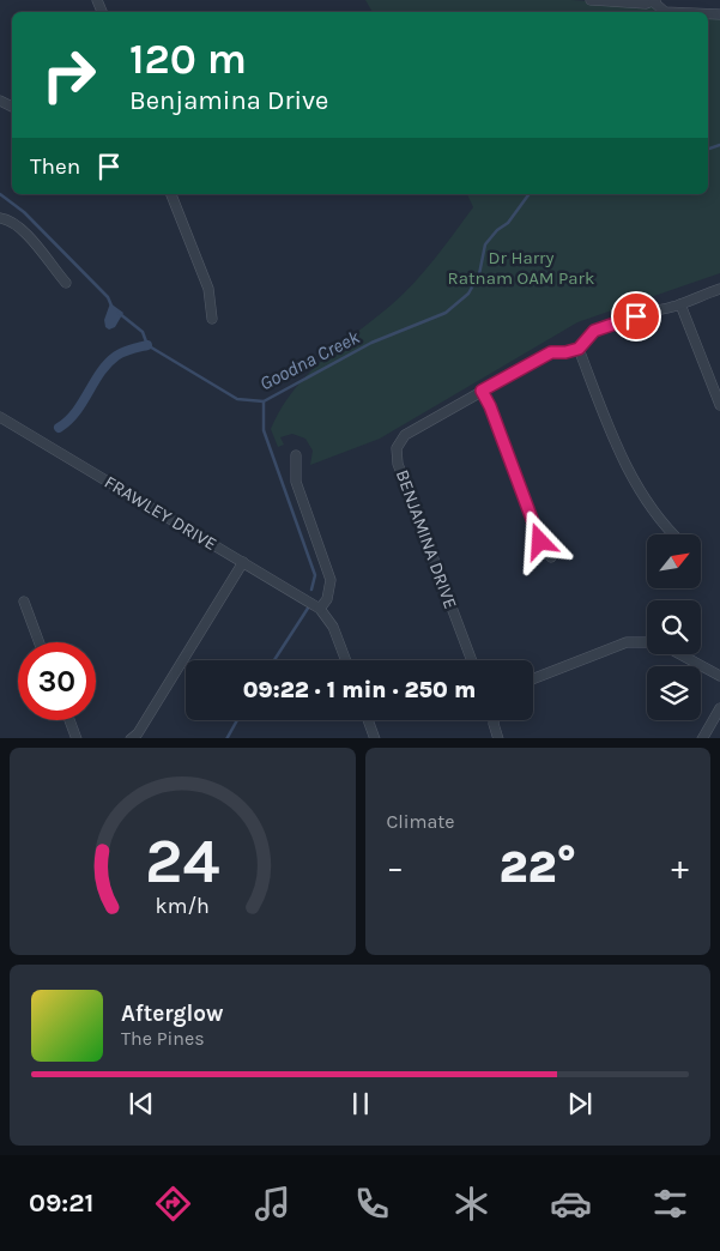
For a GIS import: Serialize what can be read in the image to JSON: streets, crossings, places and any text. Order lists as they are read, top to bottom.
{
  "streets": {
    "street": ["FRAWLEY DRIVE", "BENJAMINA DRIVE"]
  },
  "water": ["Goodna Creek"],
  "parks": ["Dr Harry Ratnam OAM Park"],
  "north": "top right",
  "page": {
    "turn": ["120 m", "Benjamina Drive"],
    "then": "Then",
    "limit": "30",
    "trip": "09:22 · 1 min · 250 m",
    "tile": "Climate",
    "heat": ["−", "22°", "+"],
    "song": ["Afterglow", "The Pines"],
    "tabs": "09:21",
    "gauge": ["24", "km/h"]
  }
}
